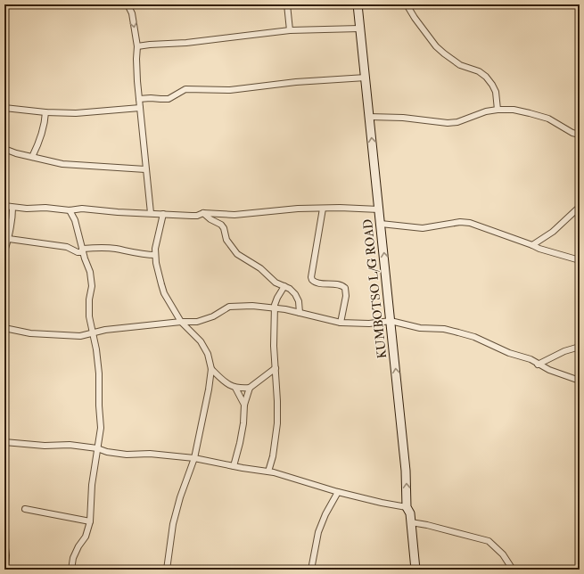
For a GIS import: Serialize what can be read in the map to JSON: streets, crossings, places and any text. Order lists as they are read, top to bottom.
{
  "streets": {
    "main road": ["KUMBOTSO L/G ROAD"]
  },
  "one_way": ["KUMBOTSO L/G ROAD"]
}
